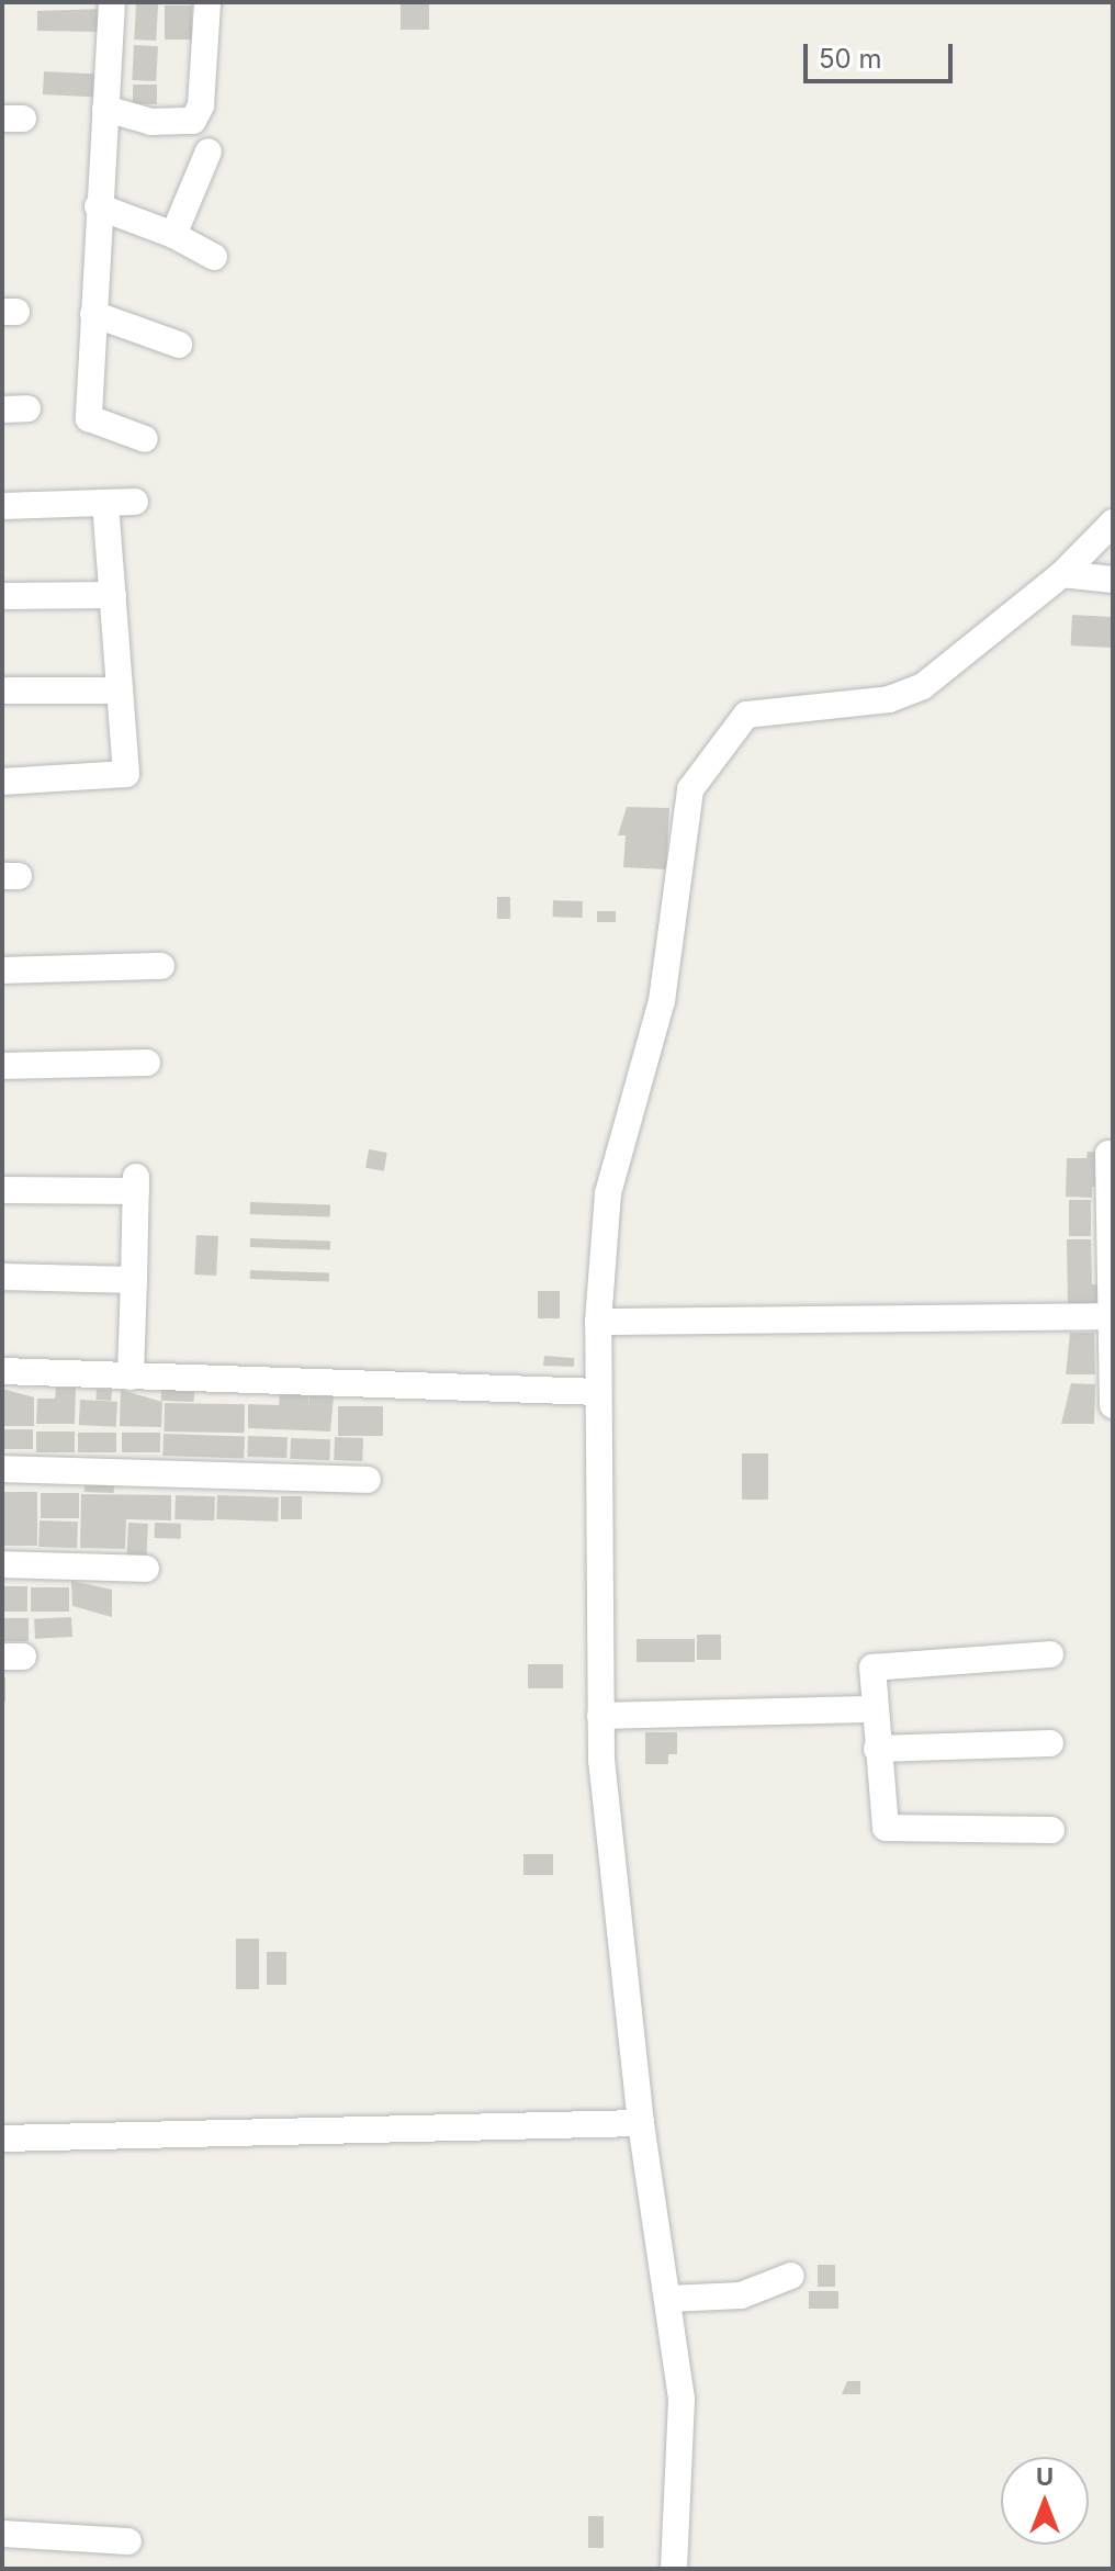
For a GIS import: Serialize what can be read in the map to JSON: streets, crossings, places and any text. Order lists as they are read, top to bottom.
{
  "scale_bar": "50 m",
  "north": "top"
}
